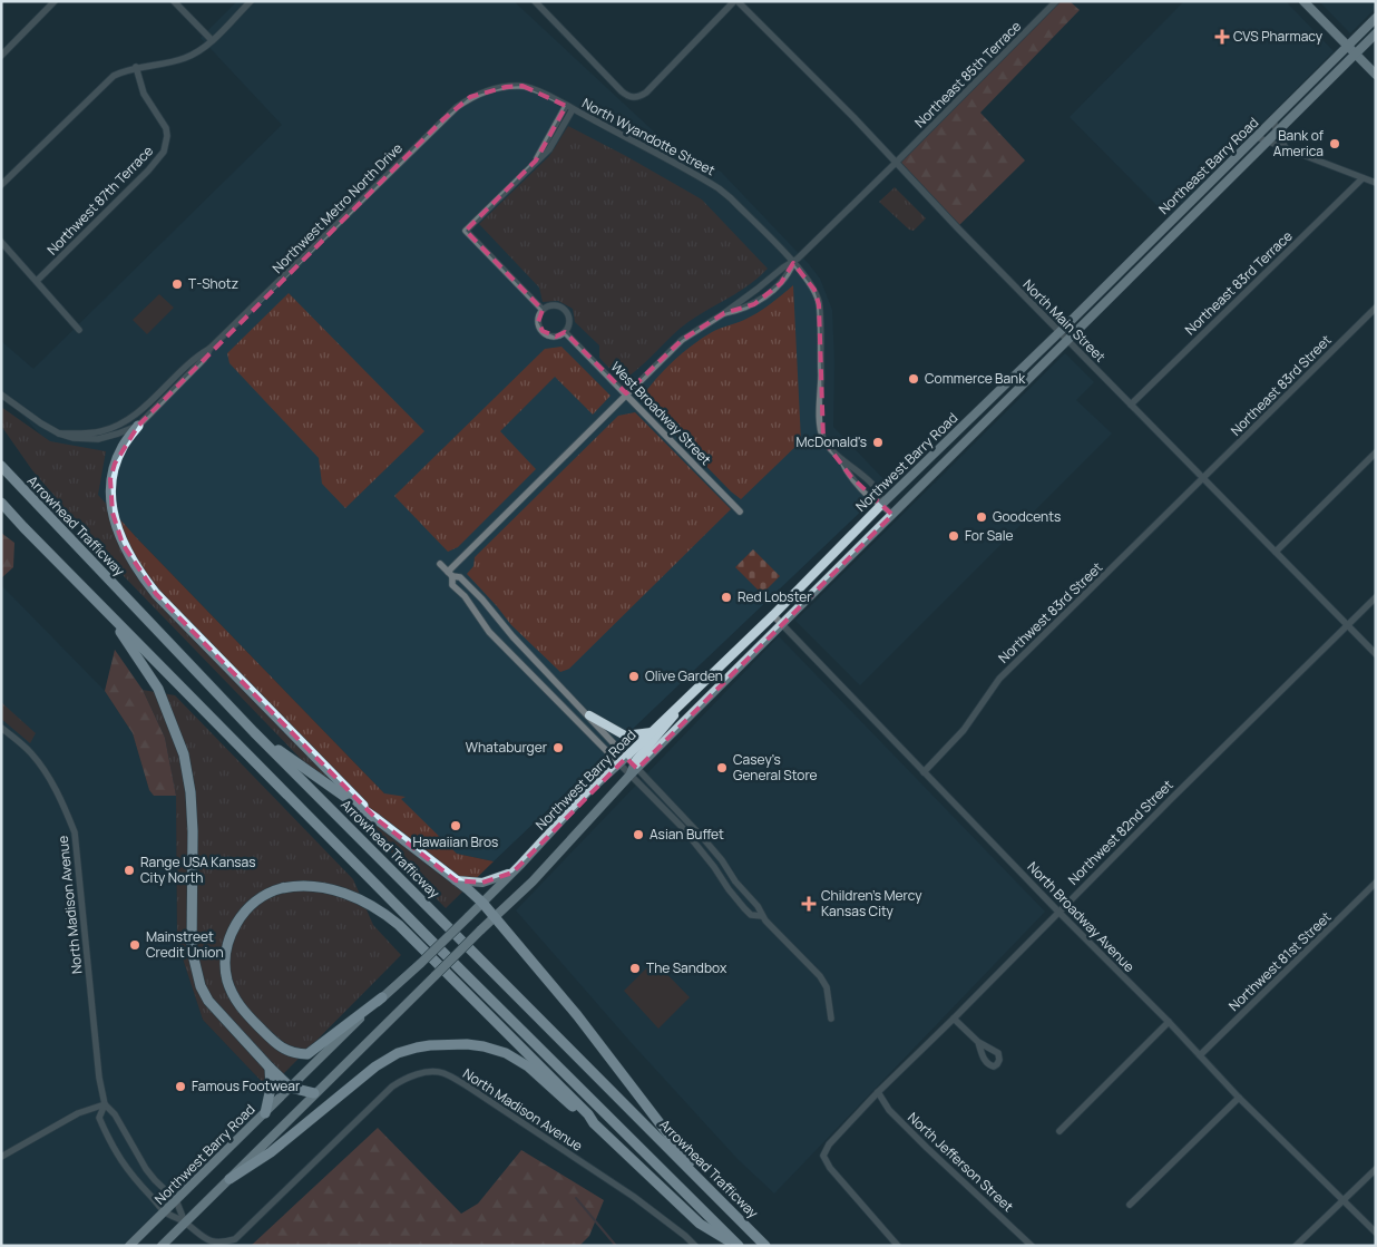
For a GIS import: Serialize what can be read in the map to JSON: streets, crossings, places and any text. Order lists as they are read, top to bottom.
{
  "streets": {
    "highway": ["Arrowhead Trafficway"],
    "main road": ["Northeast Barry Road", "Northwest Barry Road"],
    "street": [
      "Northeast 85th Terrace",
      "North Wyandotte Street",
      "Northwest 87th Terrace",
      "Northwest Metro North Drive",
      "Northeast 83rd Terrace",
      "North Main Street",
      "Northeast 83rd Street",
      "West Broadway Street",
      "Northwest 83rd Street",
      "Northwest 82nd Street",
      "North Madison Avenue",
      "North Broadway Avenue",
      "Northwest 81st Street",
      "North Jefferson Street"
    ]
  },
  "crossings": [
    ["Northeast 85th Terrace", "North Wyandotte Street"],
    ["Northeast 85th Terrace", "North Main Street"],
    ["Northeast 85th Terrace", "West Broadway Street"],
    ["North Wyandotte Street", "Northwest Metro North Drive"],
    ["North Wyandotte Street", "Northwest Barry Road"],
    ["Northeast Barry Road", "North Main Street"],
    ["Northeast Barry Road", "Northwest Barry Road"],
    ["Northeast 83rd Terrace", "North Main Street"],
    ["North Main Street", "Northeast 83rd Street"],
    ["North Main Street", "Northwest Barry Road"],
    ["North Main Street", "Northwest 83rd Street"],
    ["North Main Street", "Northwest 82nd Street"],
    ["Northeast 83rd Street", "Northwest 83rd Street"],
    ["Northwest Barry Road", "North Madison Avenue"],
    ["Northwest Barry Road", "North Broadway Avenue"],
    ["Northwest 83rd Street", "North Broadway Avenue"],
    ["Northwest 82nd Street", "North Broadway Avenue"],
    ["Northwest 82nd Street", "North Jefferson Street"],
    ["North Broadway Avenue", "Northwest 81st Street"]
  ],
  "places": {
    "health": ["CVS Pharmacy", "Children's Mercy Kansas City"],
    "other": [
      "Bank of America",
      "T-Shotz",
      "Commerce Bank",
      "McDonald's",
      "Goodcents",
      "For Sale",
      "Red Lobster",
      "Olive Garden",
      "Whataburger",
      "Casey's General Store",
      "Hawaiian Bros",
      "Asian Buffet",
      "Range USA Kansas City North",
      "Mainstreet Credit Union",
      "The Sandbox",
      "Famous Footwear"
    ]
  }
}
